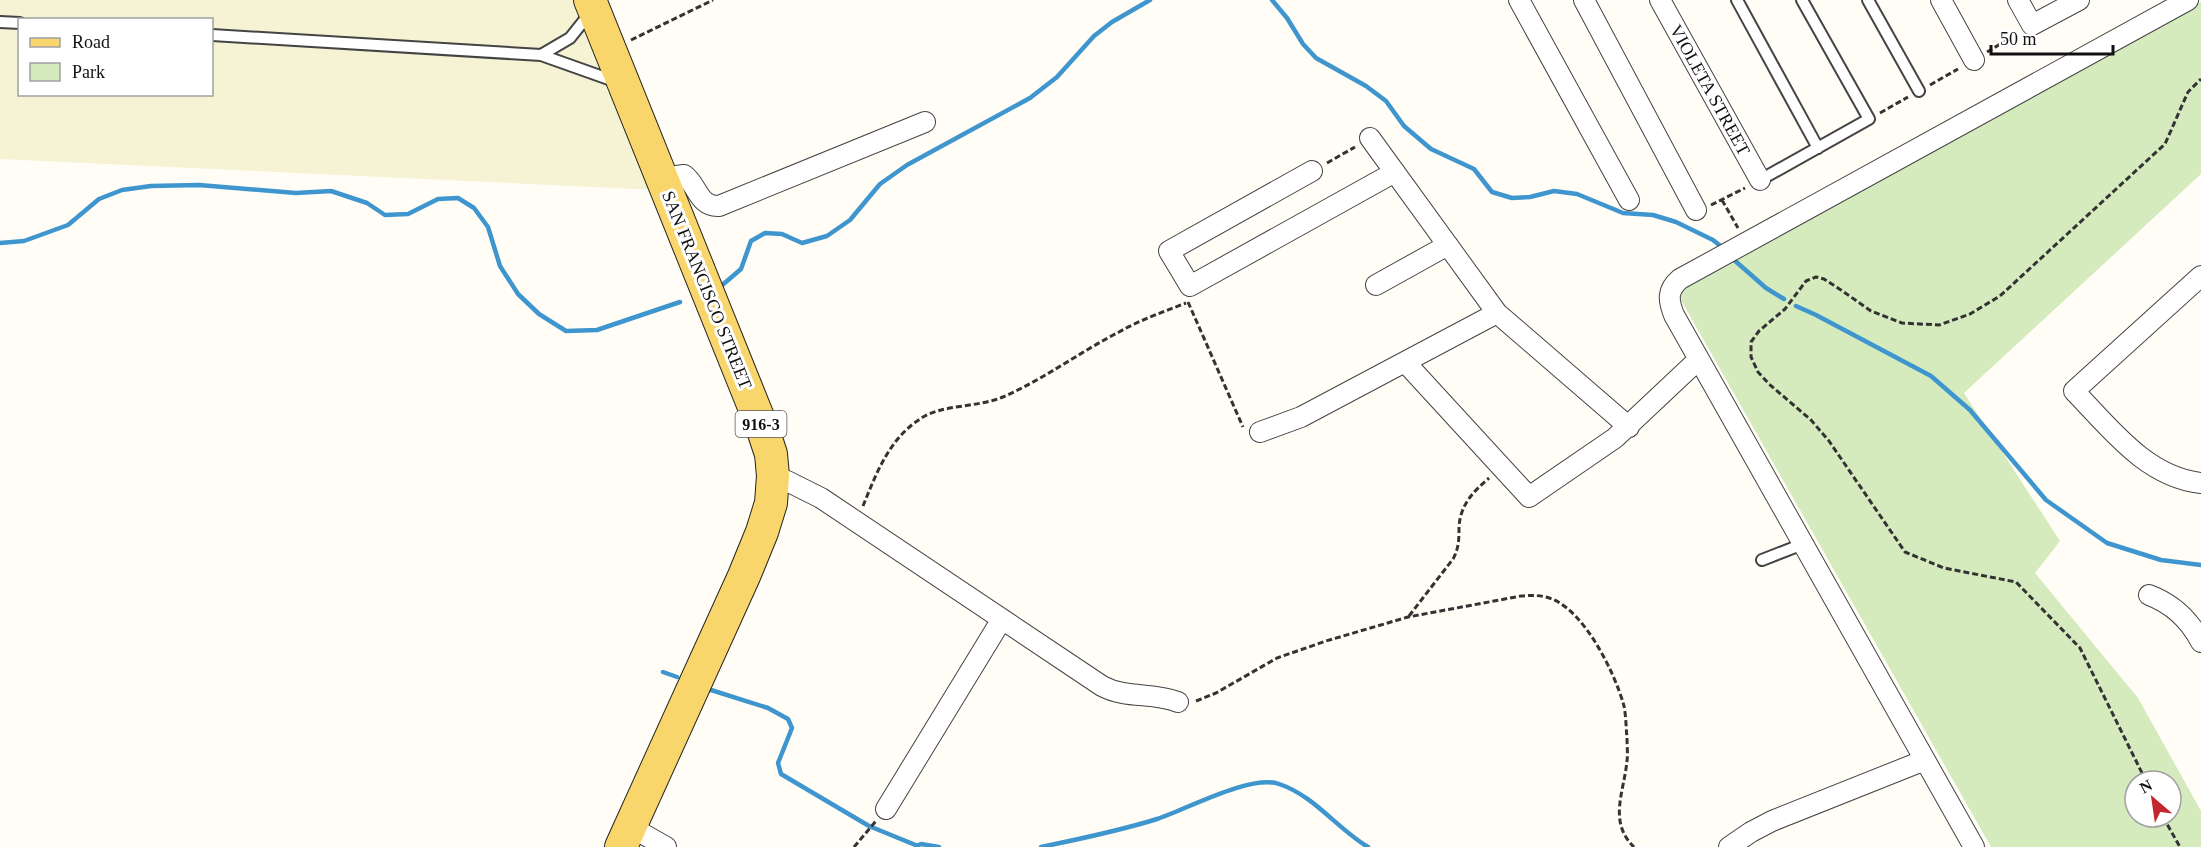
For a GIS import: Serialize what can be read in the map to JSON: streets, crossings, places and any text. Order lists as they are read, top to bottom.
{
  "streets": {
    "main road": ["SAN FRANCISCO STREET", "916-3"],
    "street": ["VIOLETA STREET"]
  },
  "legend": ["Road", "Park"],
  "scale_bar": "50 m",
  "north": "top left"
}
